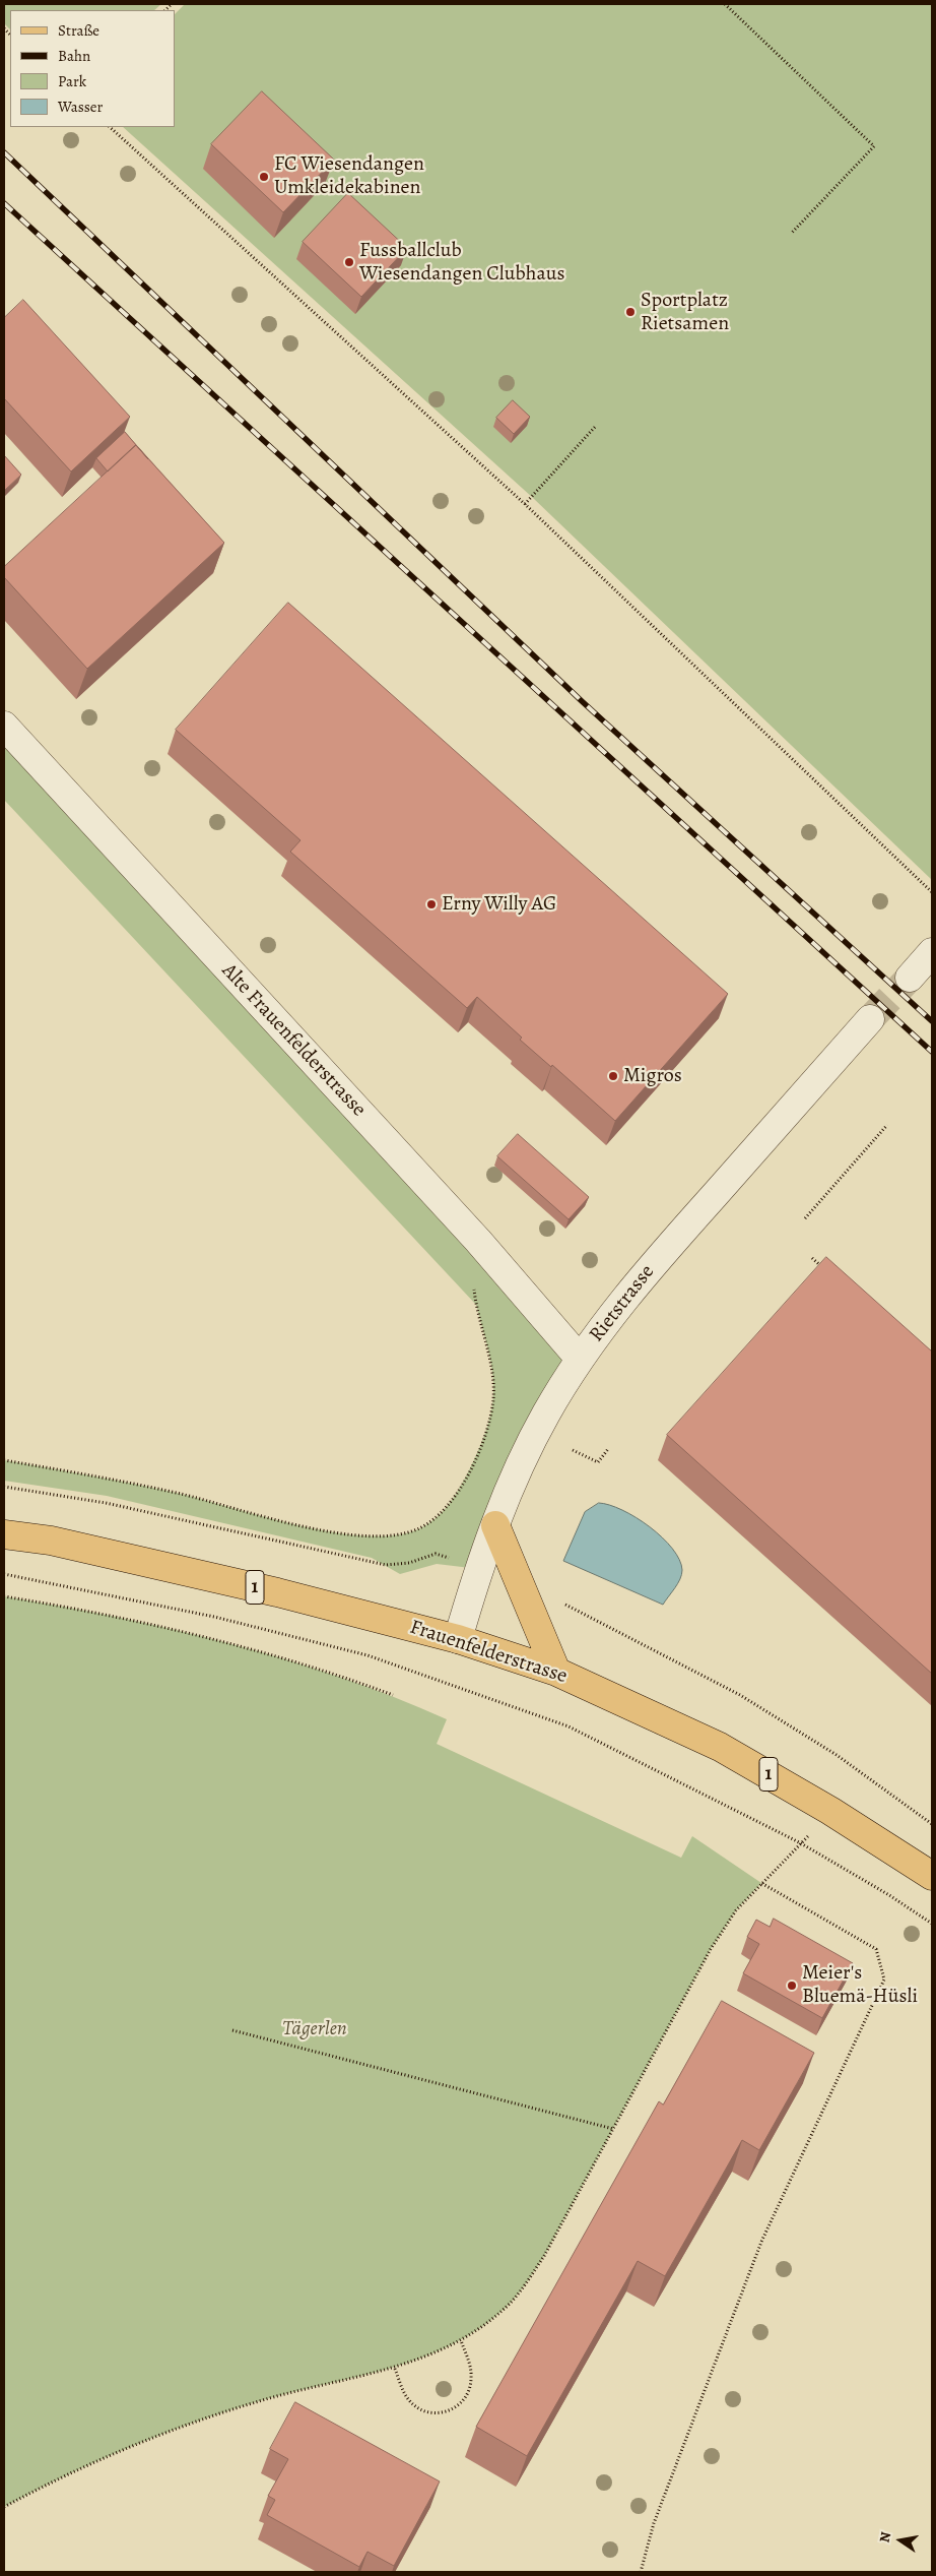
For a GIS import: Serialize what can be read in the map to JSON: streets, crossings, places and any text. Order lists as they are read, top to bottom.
{
  "streets": {
    "main road": ["1", "Frauenfelderstrasse"],
    "street": ["Alte Frauenfelderstrasse", "Rietstrasse"]
  },
  "crossings": [
    ["Alte Frauenfelderstrasse", "Rietstrasse"],
    ["Rietstrasse", "Frauenfelderstrasse"]
  ],
  "parks": ["Tägerlen"],
  "places": [
    "FC Wiesendangen Umkleidekabinen",
    "Fussballclub Wiesendangen Clubhaus",
    "Sportplatz Rietsamen",
    "Erny Willy AG",
    "Migros",
    "Meier's Bluemä-Hüsli"
  ],
  "legend": [
    "Straße",
    "Bahn",
    "Park",
    "Wasser"
  ],
  "north": "left"
}
